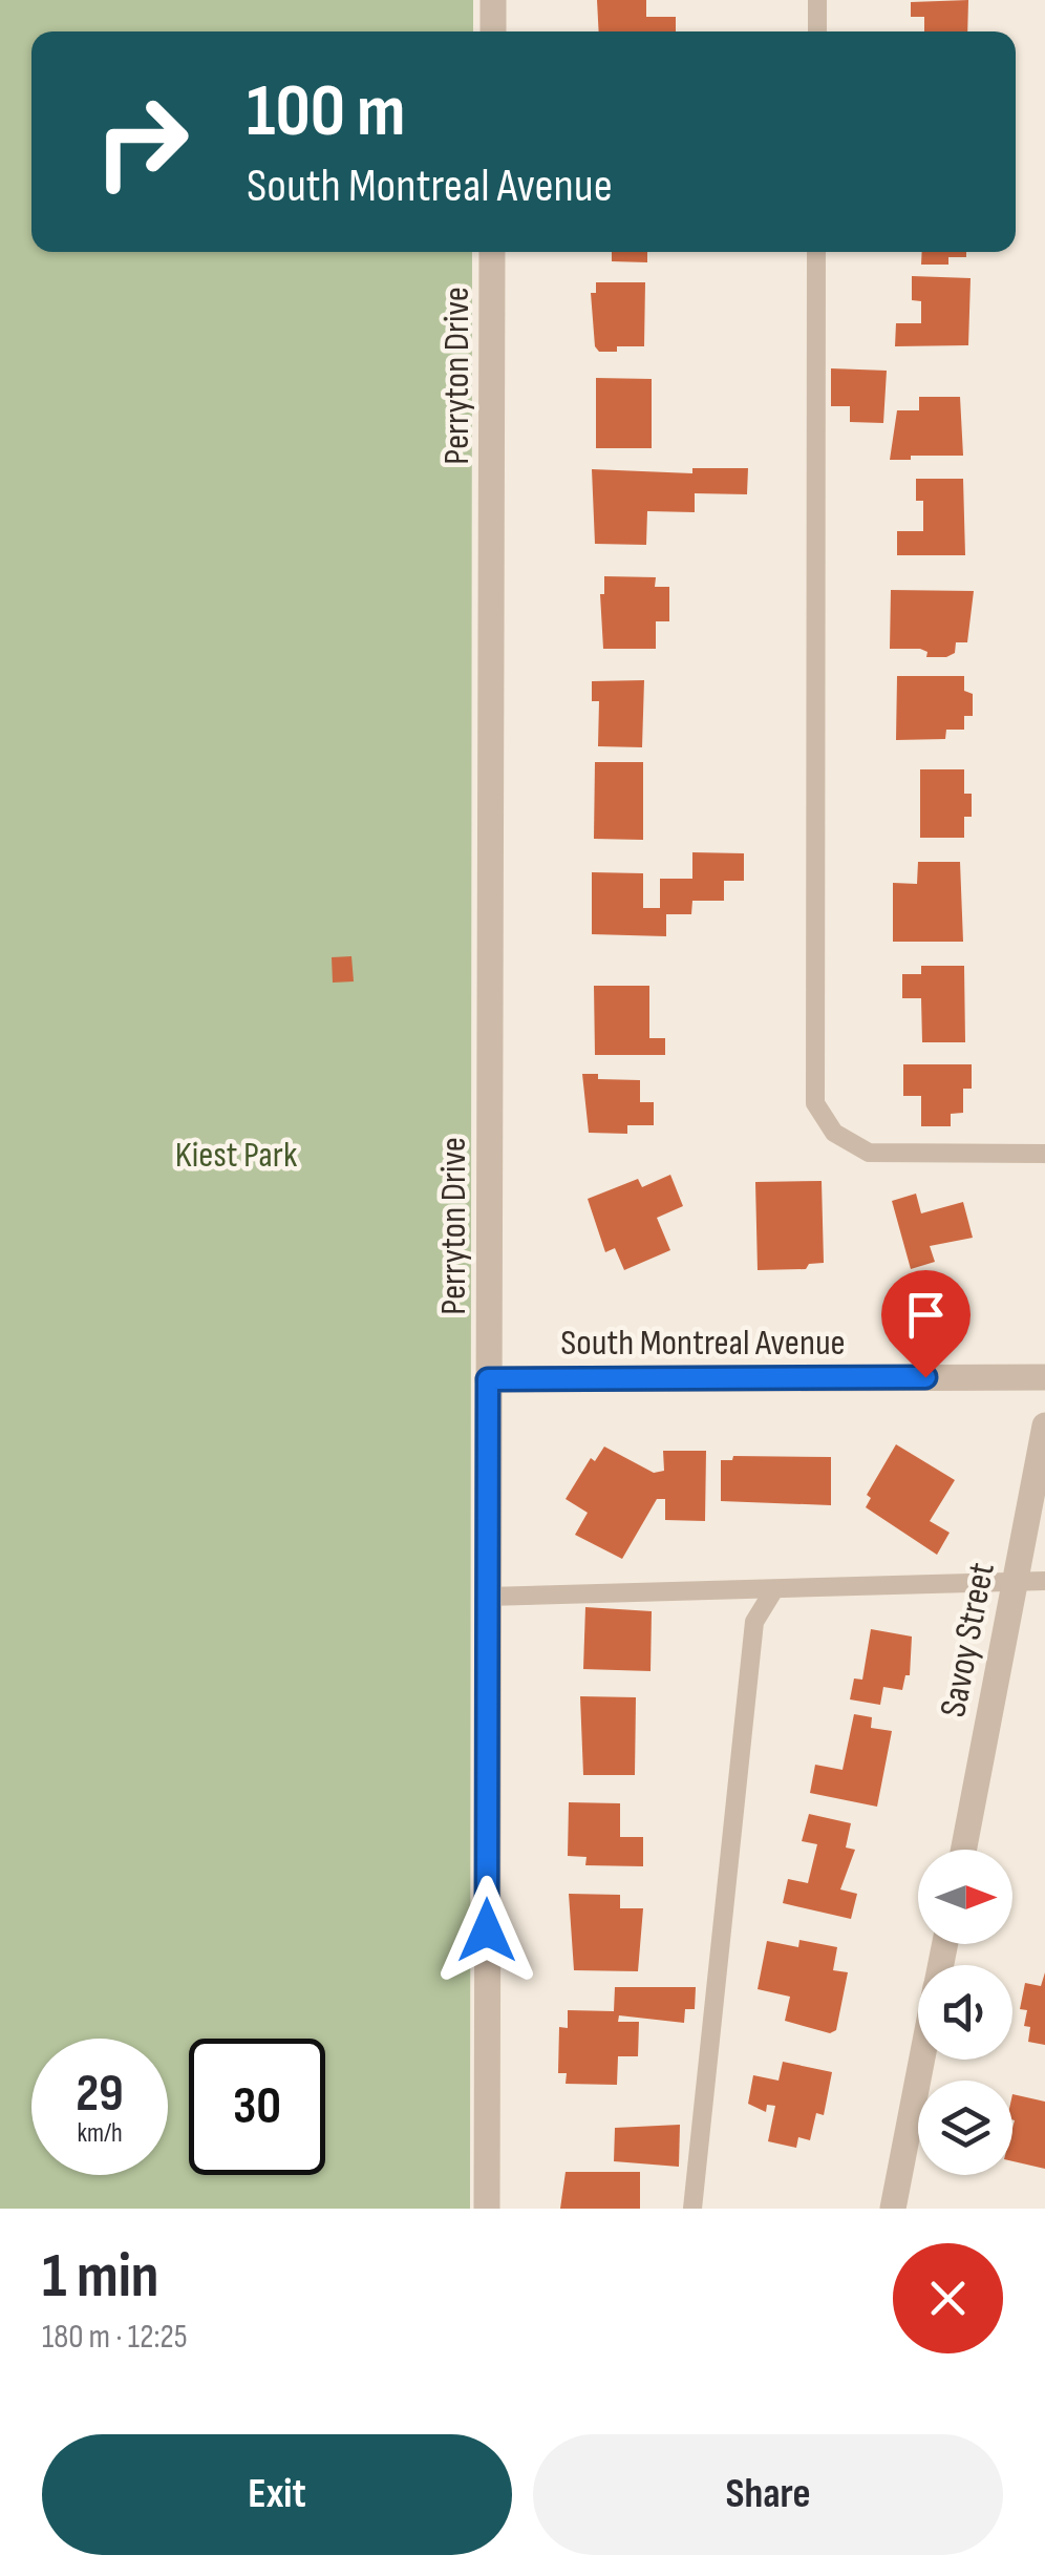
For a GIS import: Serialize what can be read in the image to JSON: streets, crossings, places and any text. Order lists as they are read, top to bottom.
{
  "streets": {
    "street": ["Perryton Drive", "South Montreal Avenue", "Savoy Street"]
  },
  "crossings": [
    ["Perryton Drive", "South Montreal Avenue"]
  ],
  "parks": ["Kiest Park"],
  "north": "right",
  "page": {
    "turn": ["100 m", "South Montreal Avenue"],
    "speed": "29 km/h",
    "limit": "30",
    "heading": ["1 min", "180 m · 12:25"],
    "buttons": ["Exit", "Share"]
  }
}
